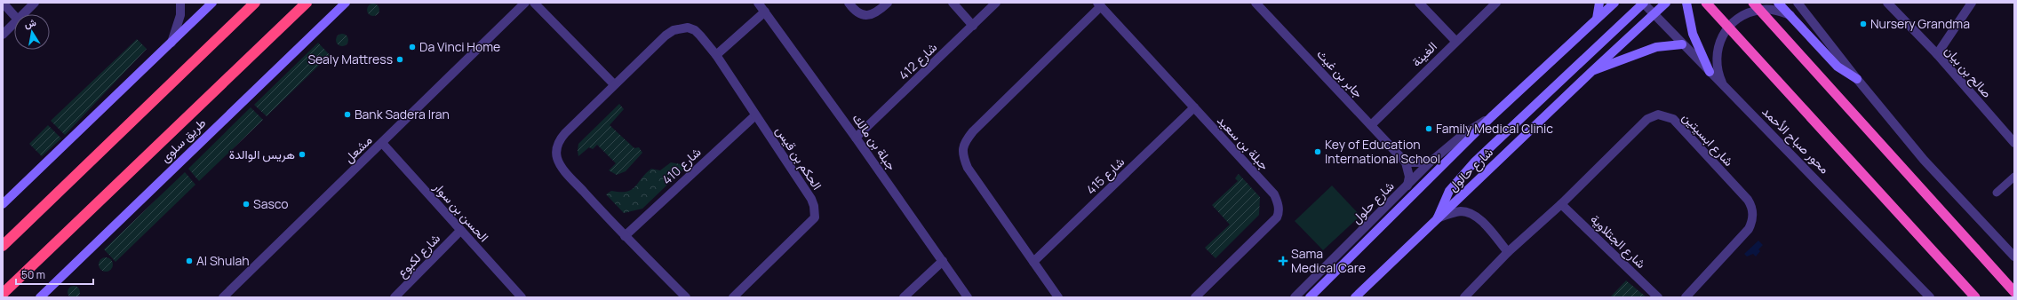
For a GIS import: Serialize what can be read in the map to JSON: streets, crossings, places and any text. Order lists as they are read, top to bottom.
{
  "streets": {
    "highway": ["طريق سلوى", "محور صباح الأحمد"],
    "main road": ["شارع حالول"],
    "street": [
      "الغينة",
      "شارع 412",
      "صالح بن بيان",
      "جابر بن غيث",
      "شارع ابسيتين",
      "جبلة بن مالك",
      "جبلة بن سعيد",
      "مشعل",
      "الحكم بن قيس",
      "شارع 410",
      "شارع 415",
      "شارع حلول",
      "الحسن بن سوار",
      "شارع الجتلاوية",
      "شارع لكبوع"
    ]
  },
  "crossings": [
    ["الغينة", "جابر بن غيث"],
    ["شارع 412", "جبلة بن مالك"],
    ["شارع ابسيتين", "شارع الجتلاوية"],
    ["محور صباح الأحمد", "شارع حالول"],
    ["جبلة بن سعيد", "شارع 415"],
    ["مشعل", "الحسن بن سوار"],
    ["الحكم بن قيس", "شارع 410"],
    ["شارع حالول", "شارع حلول"],
    ["الحسن بن سوار", "شارع لكبوع"]
  ],
  "places": {
    "other": [
      "Nursery Grandma",
      "Da Vinci Home",
      "Sealy Mattress",
      "Bank Sadera Iran",
      "Family Medical Clinic",
      "Key of Education International School",
      "هريس الوالدة",
      "Sasco",
      "Al Shulah"
    ],
    "health": ["Sama Medical Care"]
  },
  "scale_bar": "50 m",
  "north": "top"
}
